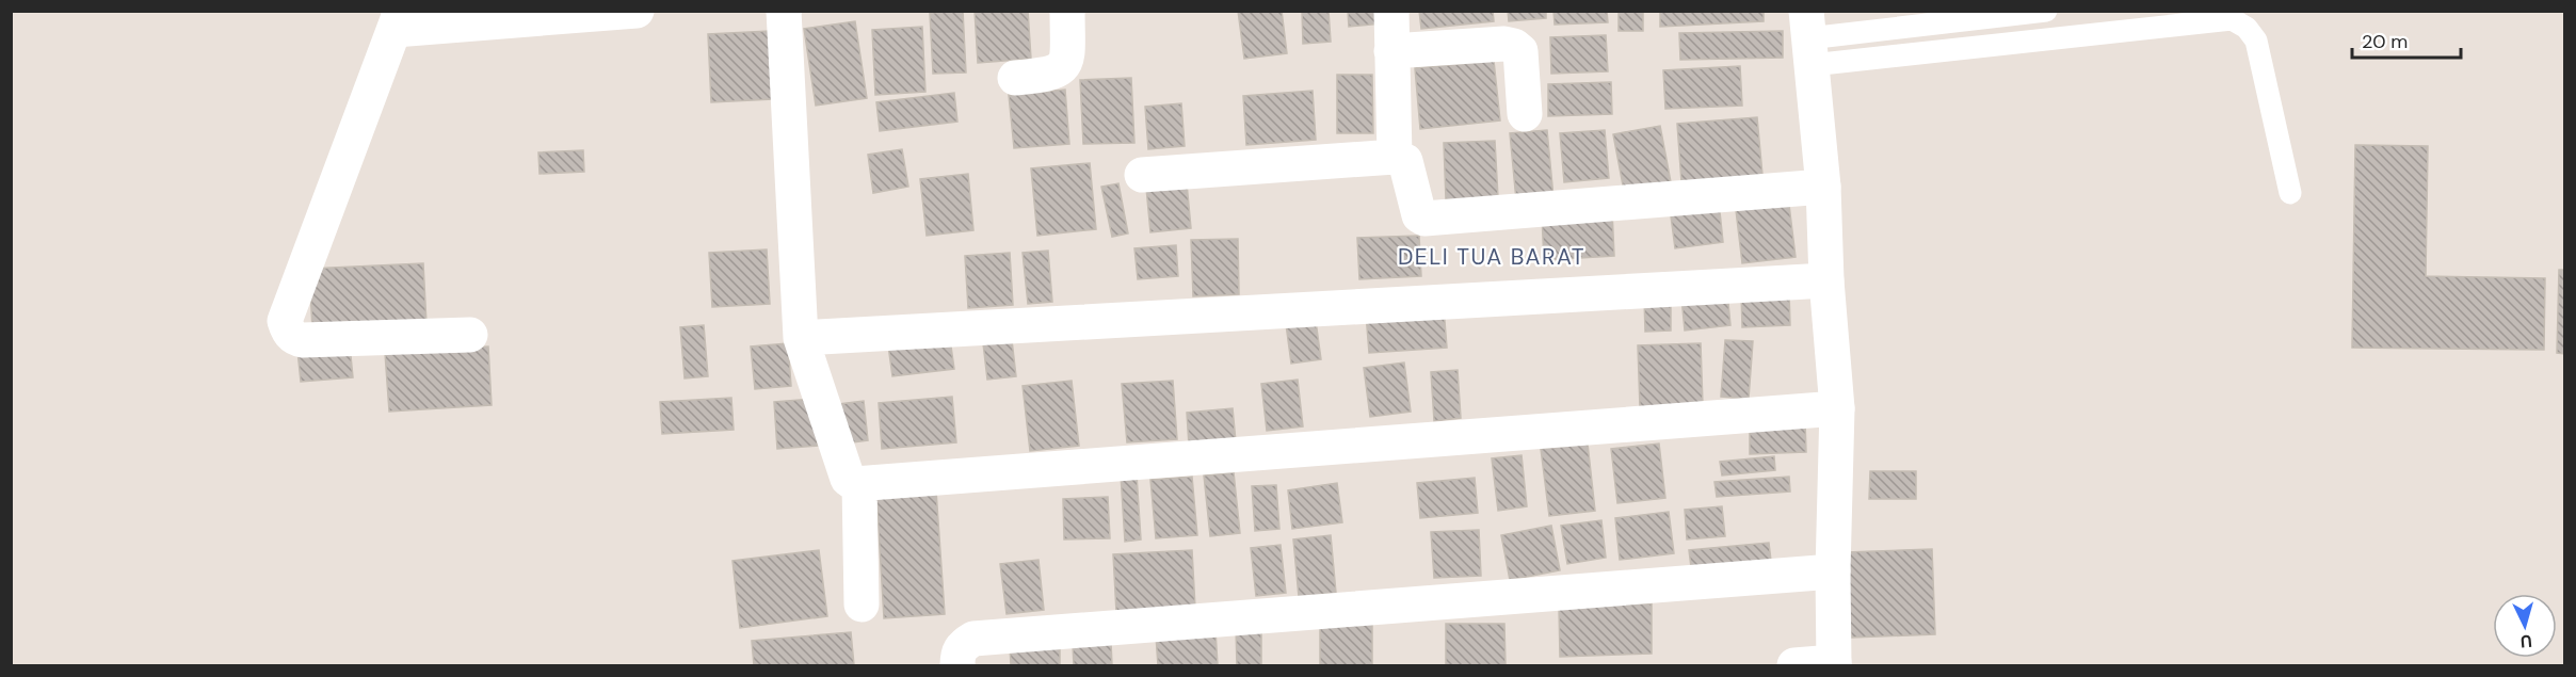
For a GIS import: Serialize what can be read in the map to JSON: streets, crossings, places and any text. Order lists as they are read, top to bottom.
{
  "districts": ["DELI TUA BARAT"],
  "scale_bar": "20 m",
  "north": "bottom"
}
